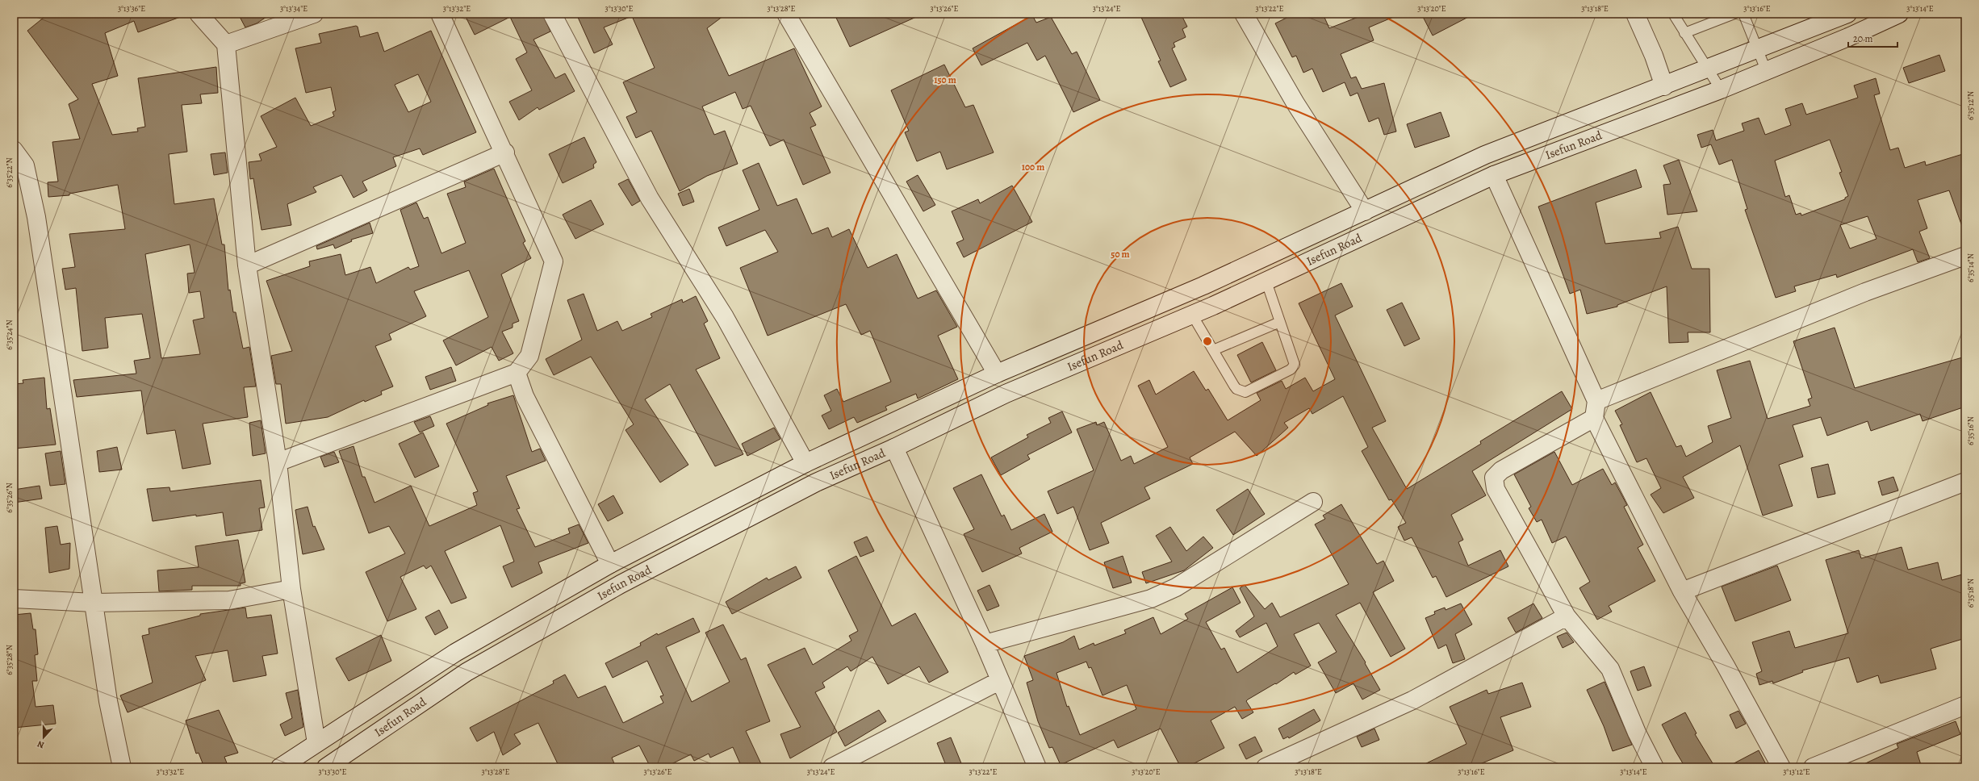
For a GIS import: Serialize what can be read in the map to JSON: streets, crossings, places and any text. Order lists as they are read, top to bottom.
{
  "streets": {
    "street": ["Isefun Road"]
  },
  "scale_bar": "20 m",
  "north": "bottom",
  "coordinates": [
    "3°13'36\"E",
    "3°13'34\"E",
    "3°13'32\"E",
    "3°13'30\"E",
    "3°13'28\"E",
    "3°13'26\"E",
    "3°13'24\"E",
    "3°13'22\"E",
    "3°13'20\"E",
    "3°13'18\"E",
    "3°13'16\"E",
    "3°13'14\"E",
    "6°35'12\"N",
    "6°35'22\"N",
    "6°35'14\"N",
    "6°35'24\"N",
    "6°35'16\"N",
    "6°35'26\"N",
    "6°35'18\"N",
    "6°35'28\"N",
    "3°13'12\"E"
  ],
  "rings": ["150 m", "100 m", "50 m"]
}
